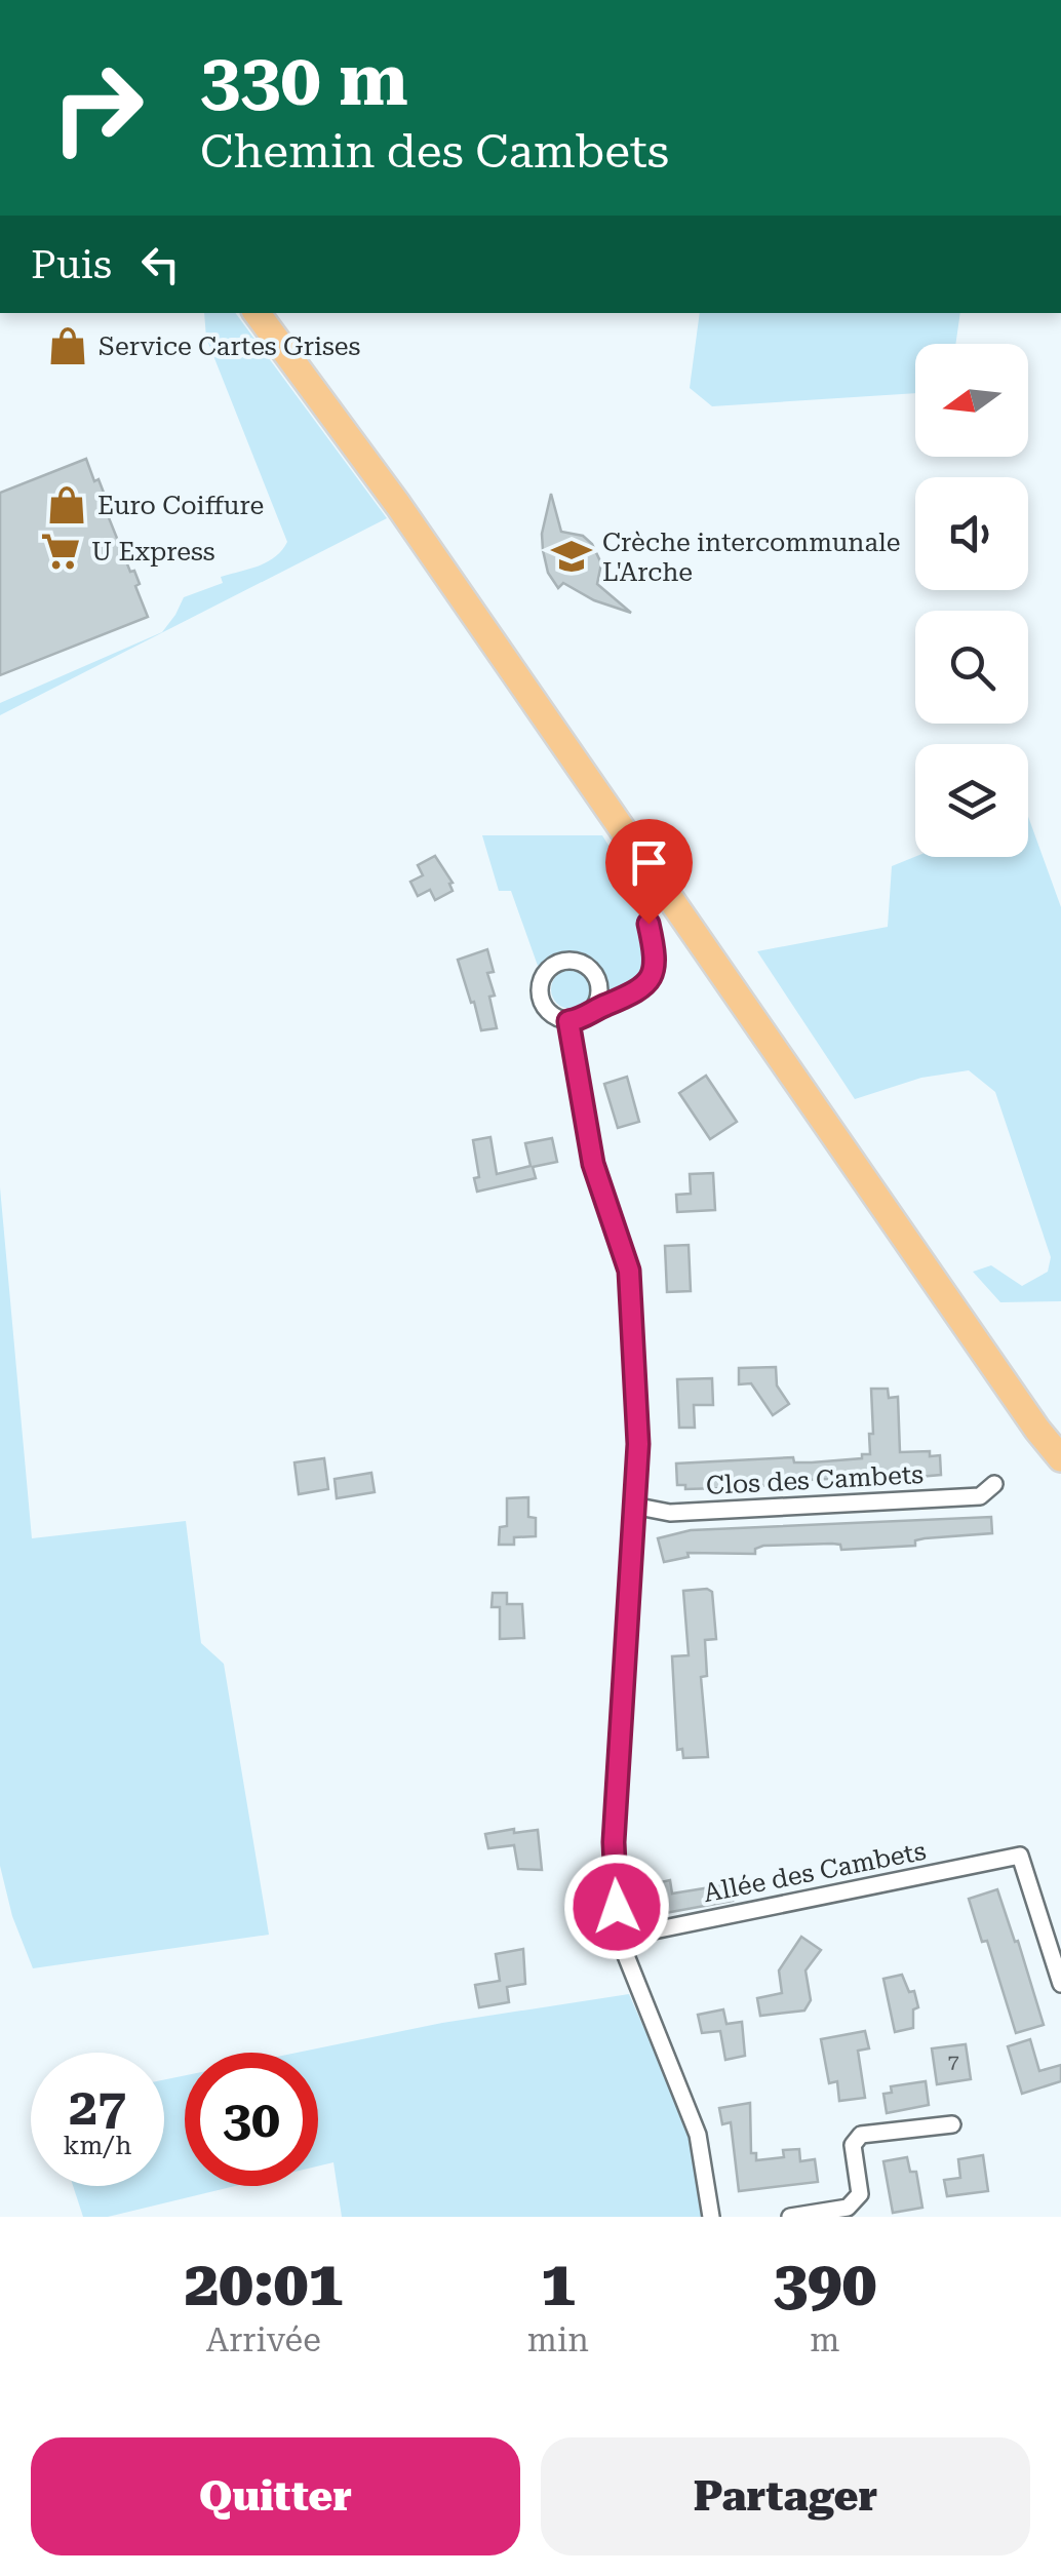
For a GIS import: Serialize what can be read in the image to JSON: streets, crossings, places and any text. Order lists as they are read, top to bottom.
{
  "streets": {
    "street": ["Clos des Cambets", "Allée des Cambets"]
  },
  "places": {
    "shop": ["Service Cartes Grises", "Euro Coiffure"],
    "supermarket": ["U Express"],
    "school or university": ["Crèche intercommunale L'Arche"]
  },
  "house_numbers": ["7"],
  "north": "left",
  "page": {
    "turn": ["330 m", "Chemin des Cambets"],
    "then": "Puis",
    "speed": "27 km/h",
    "limit": "30",
    "eta": [
      "20:01",
      "Arrivée",
      "1",
      "min",
      "390",
      "m"
    ],
    "buttons": ["Quitter", "Partager"]
  }
}
